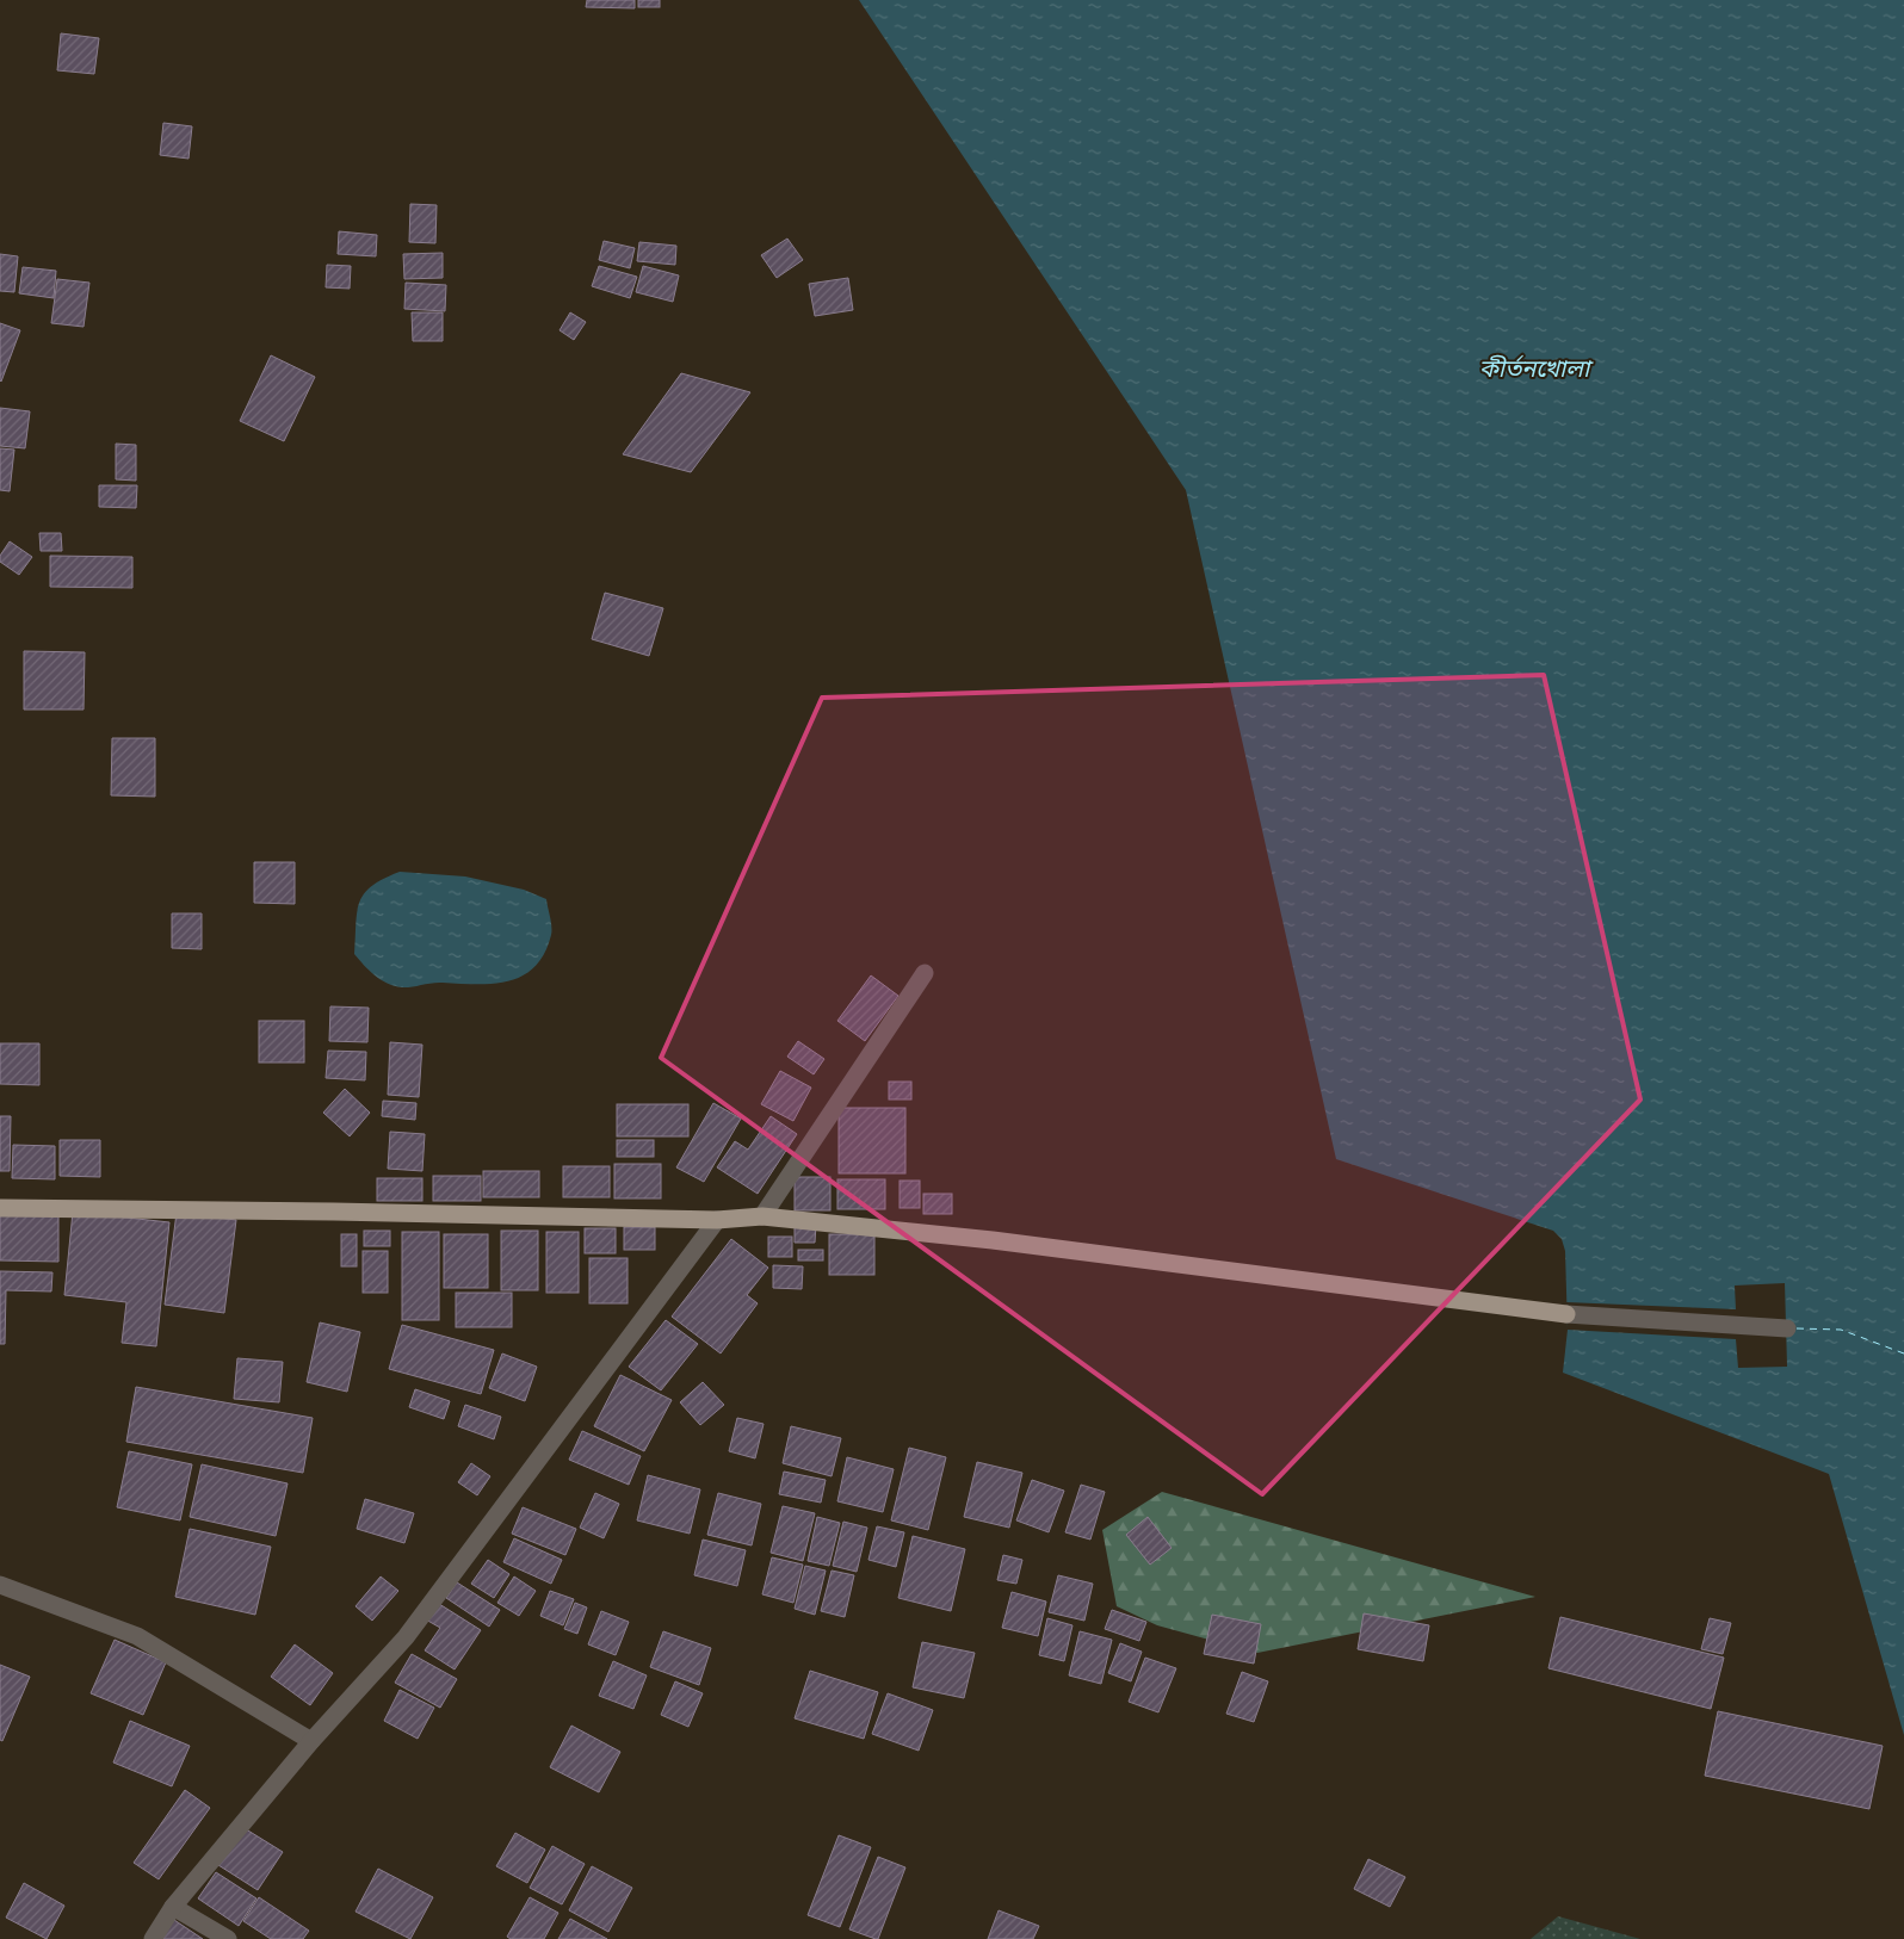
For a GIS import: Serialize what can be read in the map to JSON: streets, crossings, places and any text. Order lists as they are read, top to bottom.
{
  "water": ["কীর্তনখোলা"]
}
